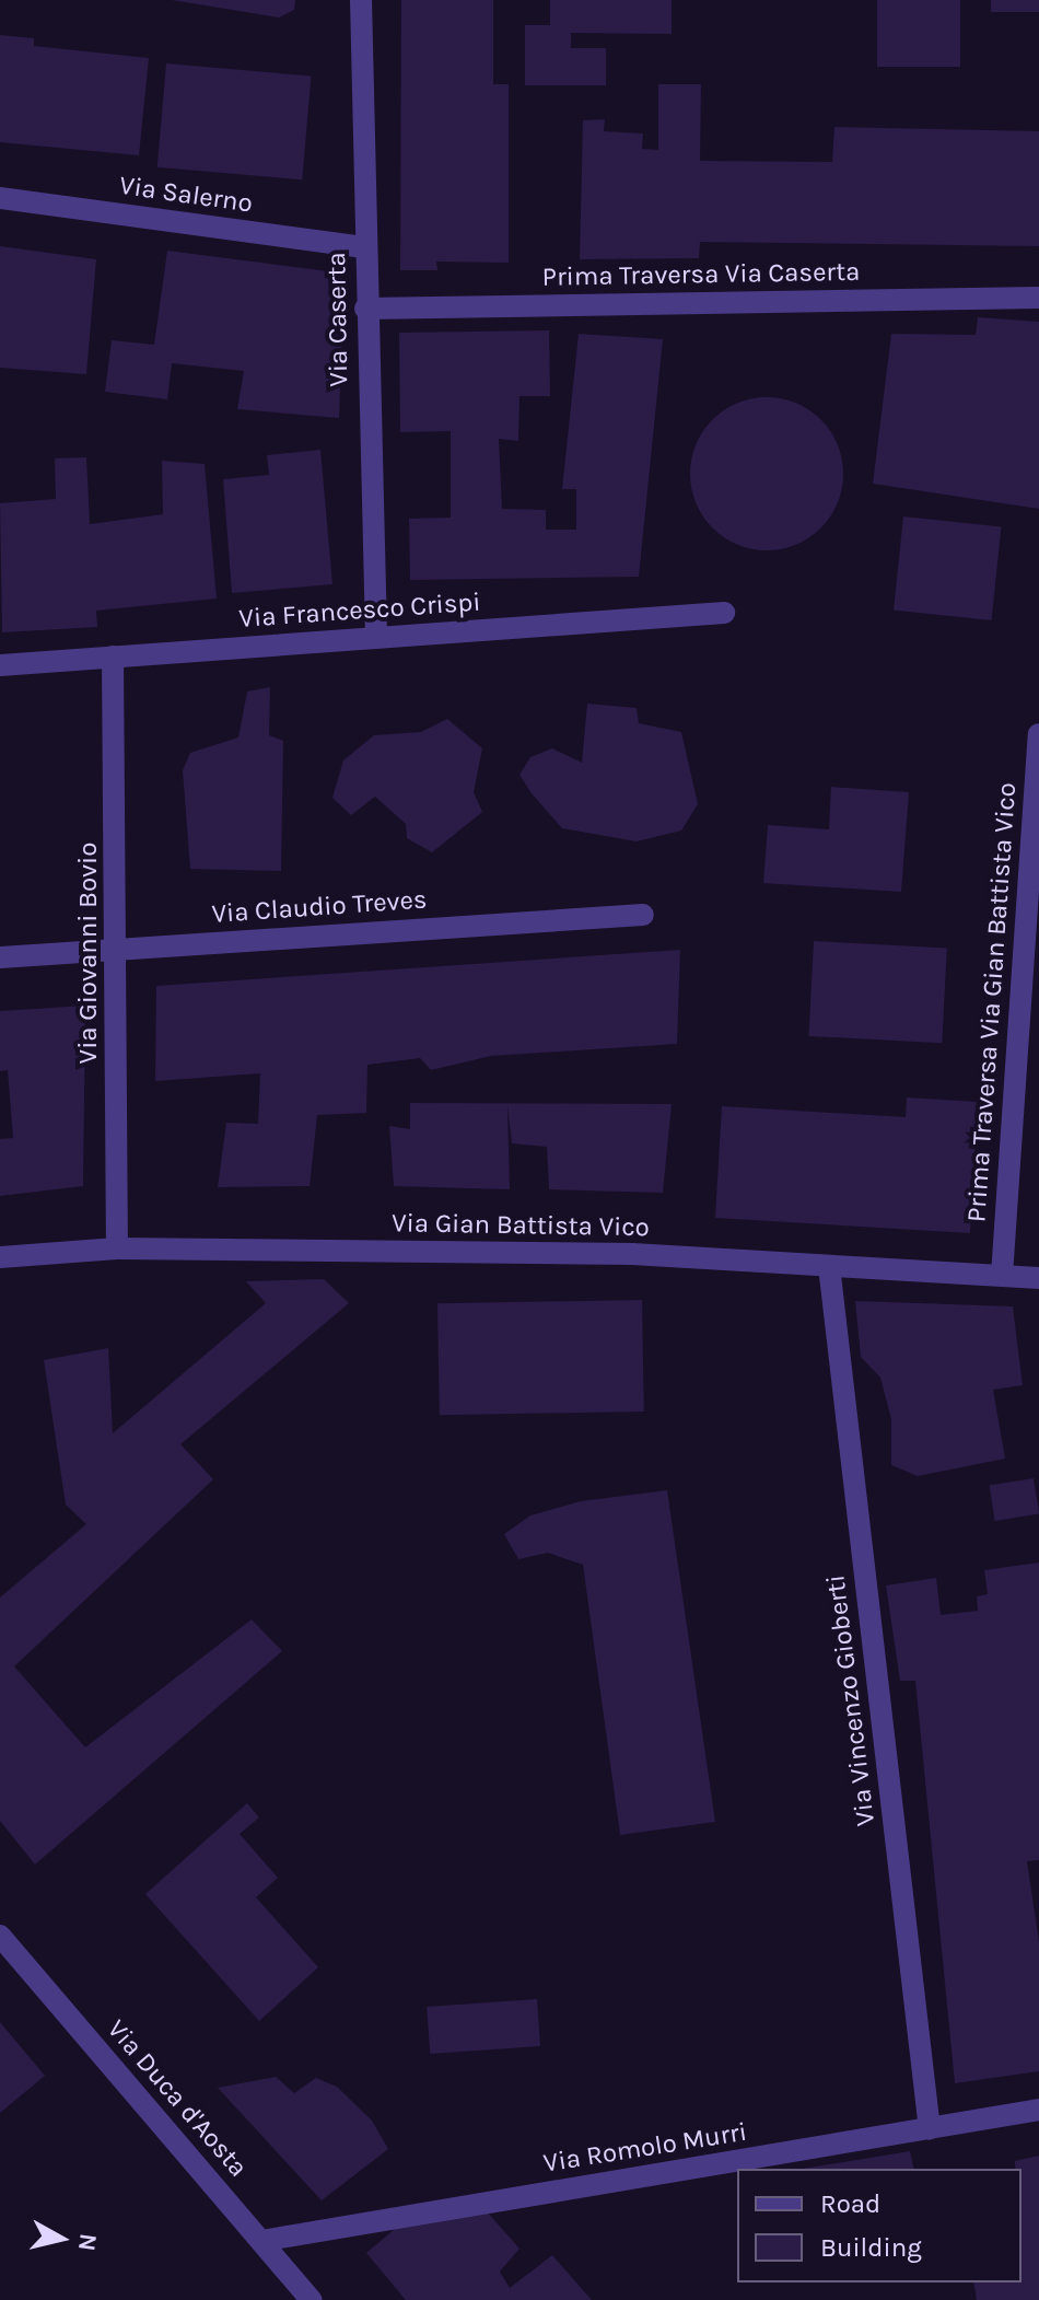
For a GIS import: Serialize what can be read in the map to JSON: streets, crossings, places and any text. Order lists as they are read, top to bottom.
{
  "streets": {
    "street": [
      "Via Salerno",
      "Prima Traversa Via Caserta",
      "Via Caserta",
      "Via Francesco Crispi",
      "Via Claudio Treves",
      "Via Giovanni Bovio",
      "Prima Traversa Via Gian Battista Vico",
      "Via Gian Battista Vico",
      "Via Vincenzo Gioberti",
      "Via Duca d'Aosta",
      "Via Romolo Murri"
    ]
  },
  "crossings": [
    ["Via Salerno", "Via Caserta"],
    ["Prima Traversa Via Caserta", "Via Caserta"],
    ["Via Caserta", "Via Francesco Crispi"],
    ["Via Francesco Crispi", "Via Giovanni Bovio"],
    ["Via Claudio Treves", "Via Giovanni Bovio"],
    ["Via Giovanni Bovio", "Via Gian Battista Vico"],
    ["Prima Traversa Via Gian Battista Vico", "Via Gian Battista Vico"],
    ["Via Gian Battista Vico", "Via Vincenzo Gioberti"],
    ["Via Vincenzo Gioberti", "Via Romolo Murri"],
    ["Via Duca d'Aosta", "Via Romolo Murri"]
  ],
  "legend": ["Road", "Building"],
  "north": "right"
}
